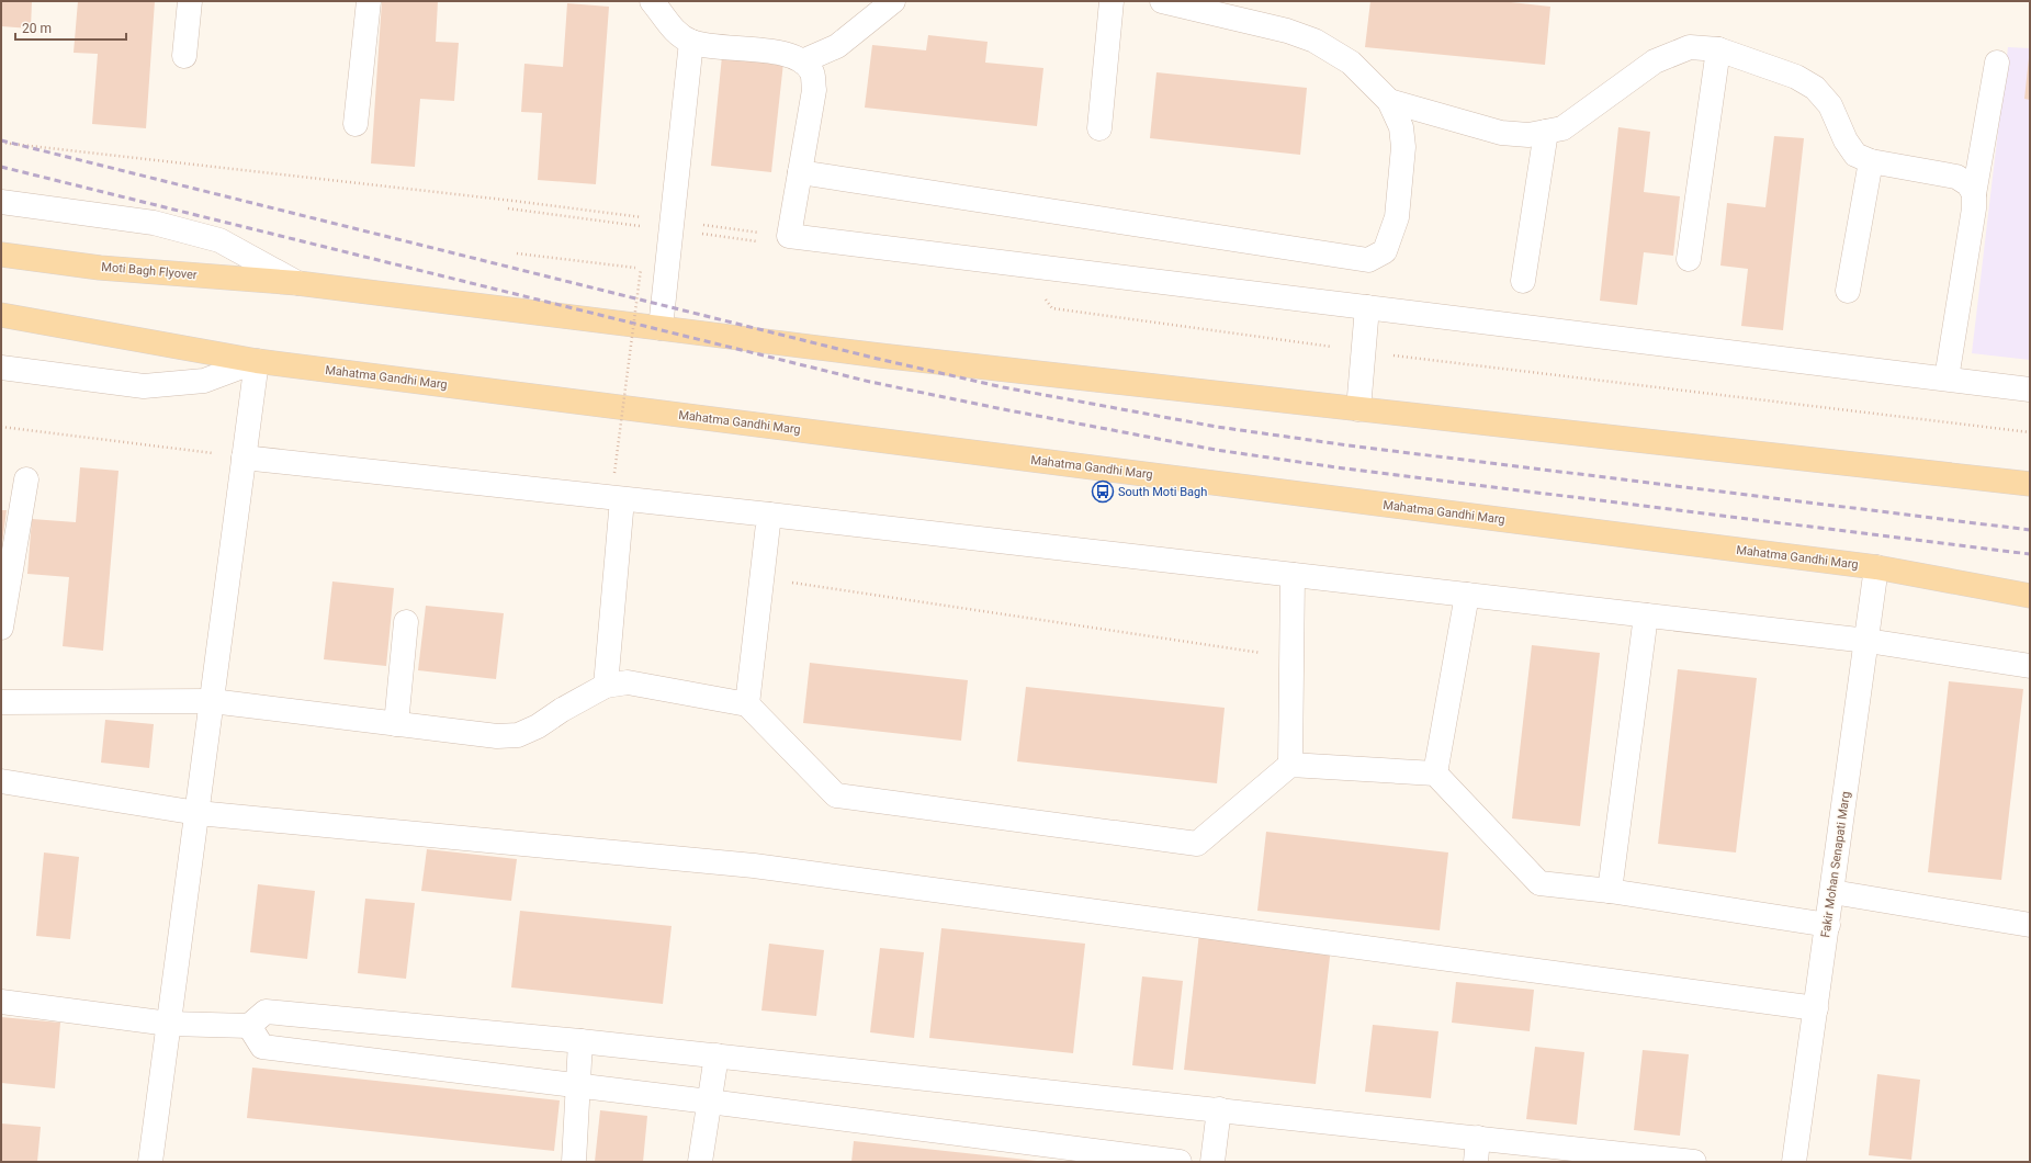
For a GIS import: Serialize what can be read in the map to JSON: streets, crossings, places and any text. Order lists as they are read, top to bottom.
{
  "streets": {
    "main road": ["Moti Bagh Flyover", "Mahatma Gandhi Marg"],
    "street": ["Fakir Mohan Senapati Marg"]
  },
  "crossings": [
    ["Mahatma Gandhi Marg", "Fakir Mohan Senapati Marg"]
  ],
  "places": {
    "bus stop": ["South Moti Bagh"]
  },
  "scale_bar": "20 m"
}
